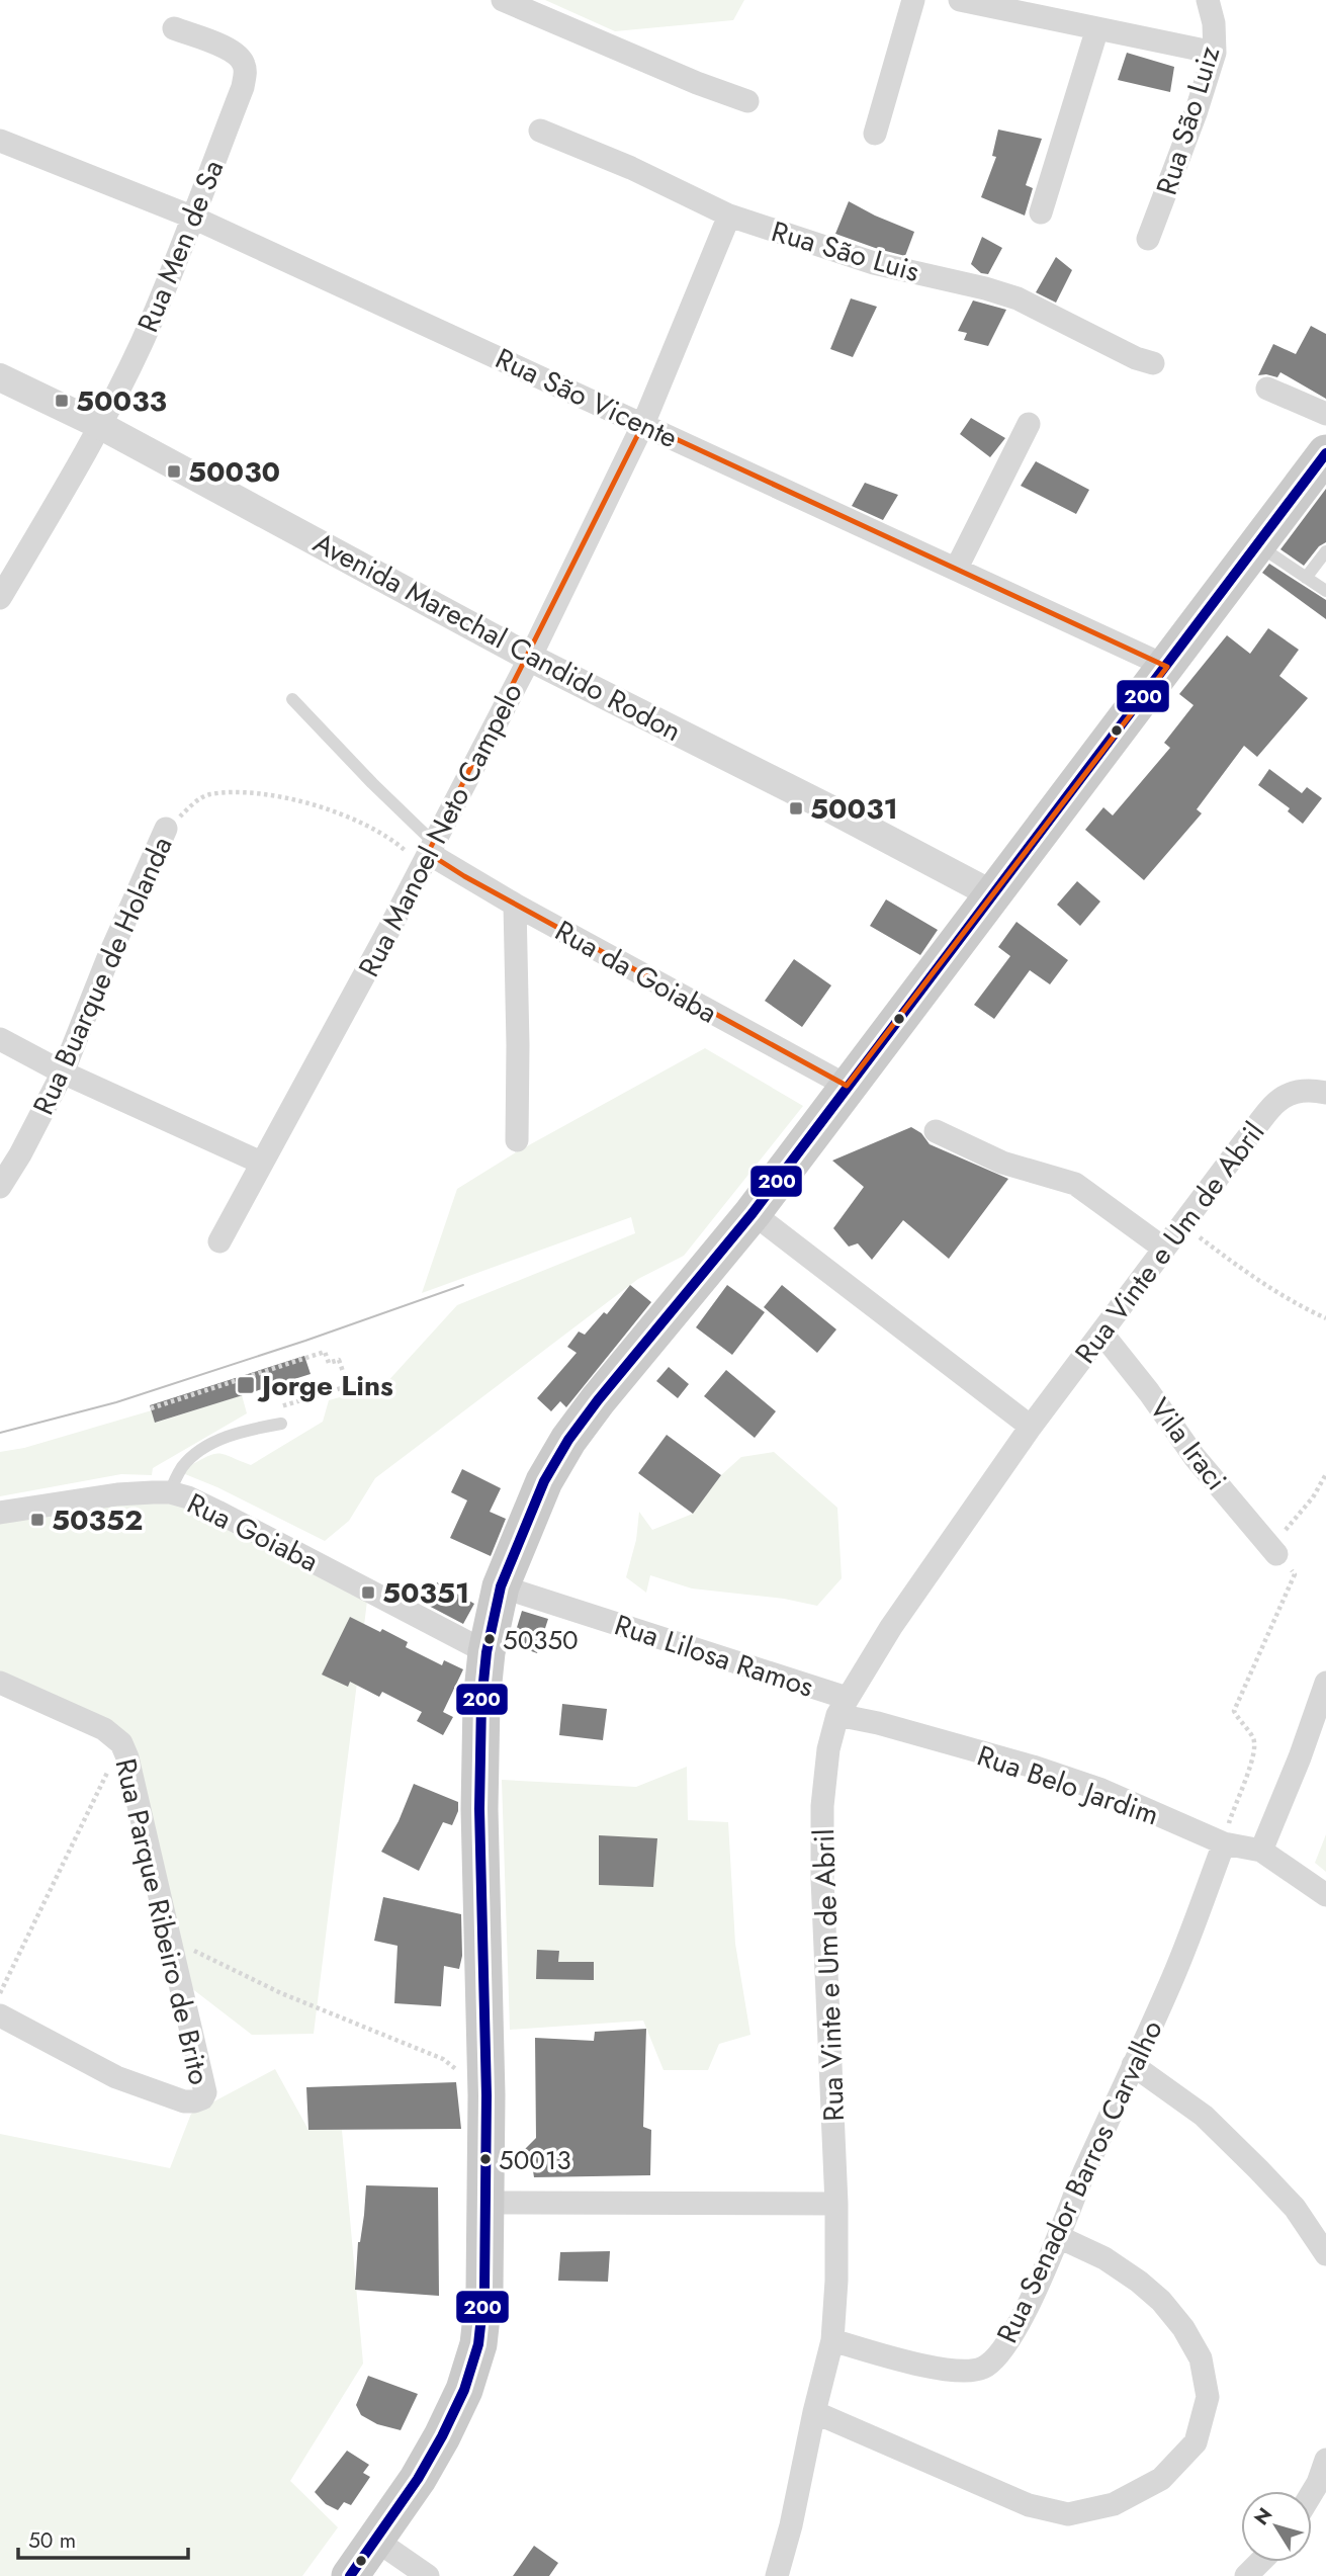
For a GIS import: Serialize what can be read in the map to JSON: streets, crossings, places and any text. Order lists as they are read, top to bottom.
{
  "streets": {
    "street": [
      "Rua São Luiz",
      "Rua Men de Sa",
      "Rua São Luis",
      "Rua São Vicente",
      "Avenida Marechal Candido Rodon",
      "Rua Manoel Neto Campelo",
      "Rua da Goiaba",
      "Rua Buarque de Holanda",
      "Rua Vinte e Um de Abril",
      "Vila Iraci",
      "Rua Goiaba",
      "Rua Lilosa Ramos",
      "Rua Belo Jardim",
      "Rua Parque Ribeiro de Brito",
      "Rua Senador Barros Carvalho"
    ]
  },
  "crossings": [
    ["Rua Men de Sa", "Rua São Vicente"],
    ["Rua Men de Sa", "Avenida Marechal Candido Rodon"],
    ["Rua São Luis", "Rua Manoel Neto Campelo"],
    ["Rua São Vicente", "Rua Manoel Neto Campelo"],
    ["Avenida Marechal Candido Rodon", "Rua Manoel Neto Campelo"],
    ["Rua Manoel Neto Campelo", "Rua da Goiaba"],
    ["Rua Manoel Neto Campelo", "Rua Buarque de Holanda"],
    ["Rua da Goiaba", "Rua Buarque de Holanda"],
    ["Rua Vinte e Um de Abril", "Vila Iraci"],
    ["Rua Vinte e Um de Abril", "Rua Lilosa Ramos"],
    ["Rua Vinte e Um de Abril", "Rua Belo Jardim"],
    ["Rua Vinte e Um de Abril", "Rua Senador Barros Carvalho"],
    ["Rua Lilosa Ramos", "Rua Belo Jardim"],
    ["Rua Belo Jardim", "Rua Senador Barros Carvalho"]
  ],
  "places": {
    "transit": [
      "50033",
      "50030",
      "50031",
      "Jorge Lins",
      "50352",
      "50351"
    ],
    "other": ["50350", "50013"]
  },
  "lines": ["transit line 200"],
  "scale_bar": "50 m",
  "north": "top left"
}
